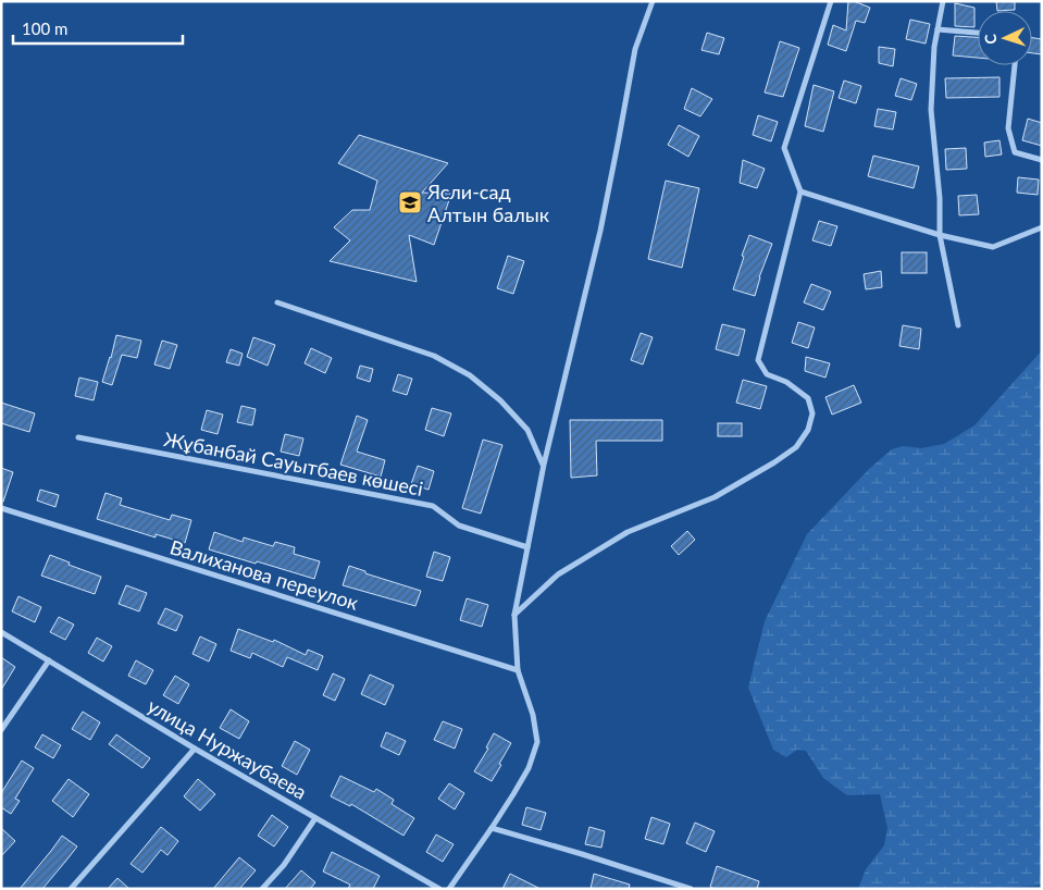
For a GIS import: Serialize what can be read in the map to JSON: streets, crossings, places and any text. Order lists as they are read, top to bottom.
{
  "streets": {
    "street": ["Жұбанбай Сауытбаев көшесі", "Валиханова переулок", "улица Нуржаубаева"]
  },
  "places": {
    "school or university": ["Ясли-сад Алтын балык"]
  },
  "scale_bar": "100 m",
  "north": "left"
}
